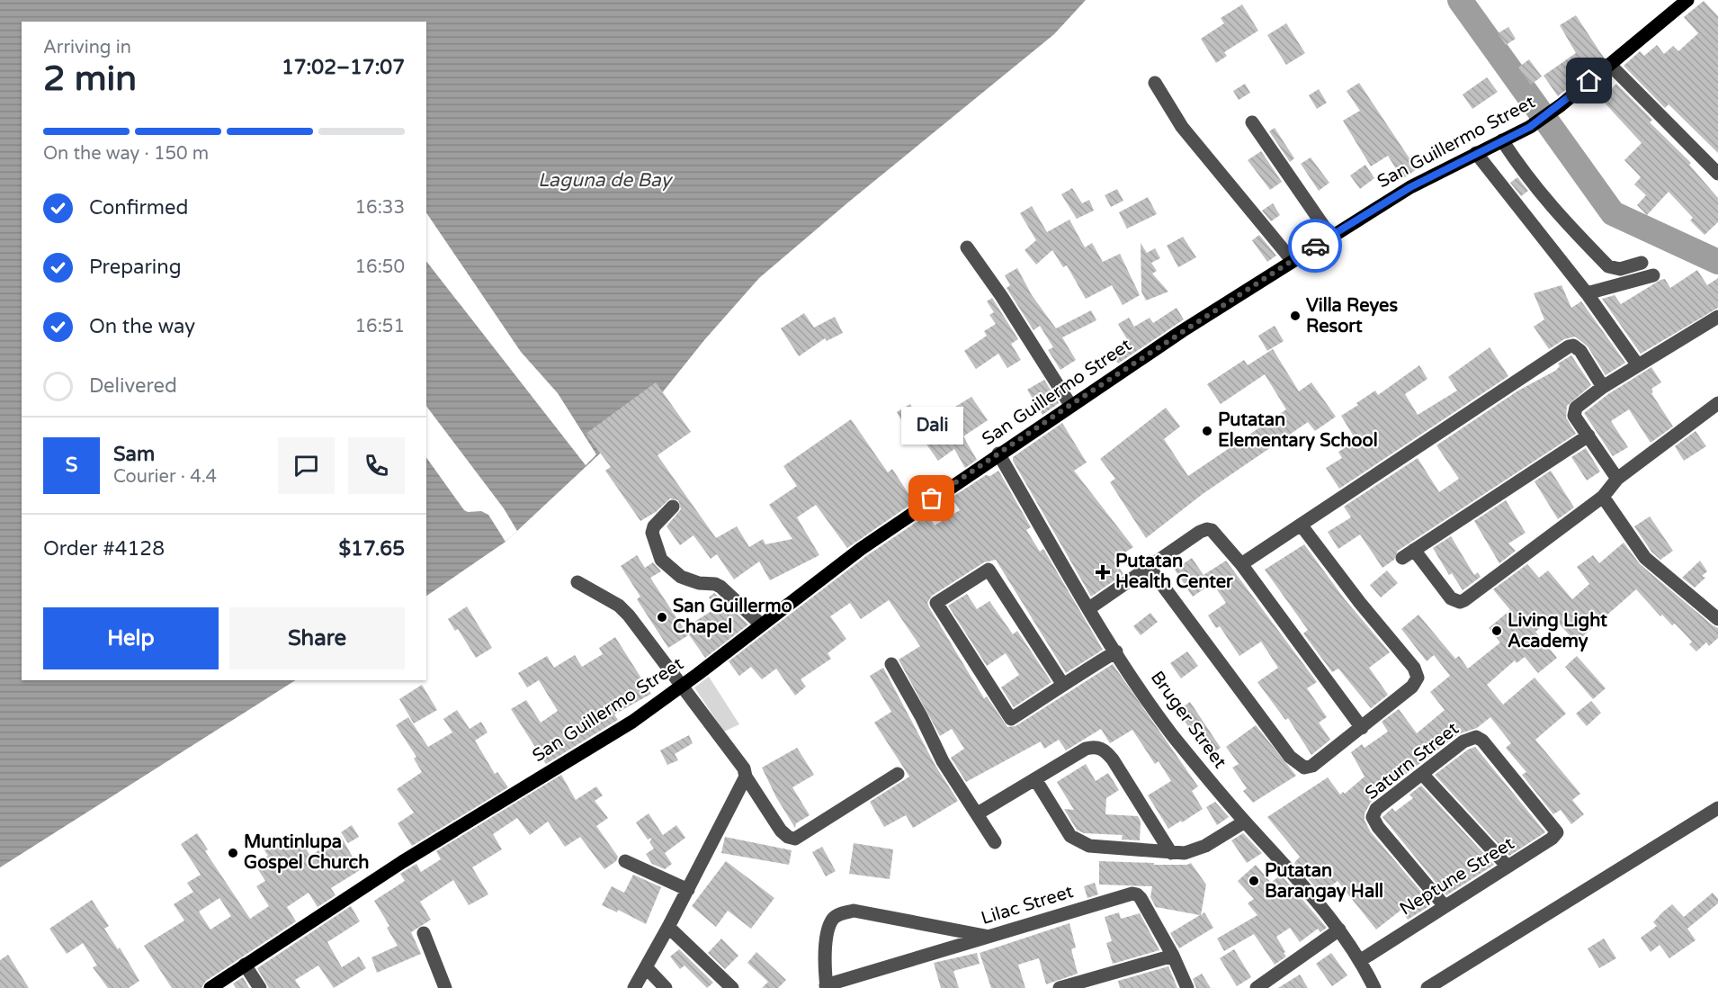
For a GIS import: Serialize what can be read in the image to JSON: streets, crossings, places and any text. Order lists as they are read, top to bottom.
{
  "streets": {
    "main road": ["San Guillermo Street"],
    "street": [
      "Bruger Street",
      "Saturn Street",
      "Neptune Street",
      "Lilac Street"
    ]
  },
  "crossings": [
    ["San Guillermo Street", "Bruger Street"],
    ["Bruger Street", "Neptune Street"],
    ["Saturn Street", "Neptune Street"]
  ],
  "water": ["Laguna de Bay"],
  "places": {
    "other": [
      "Villa Reyes Resort",
      "Putatan Elementary School",
      "Dali",
      "San Guillermo Chapel",
      "Living Light Academy",
      "Muntinlupa Gospel Church",
      "Putatan Barangay Hall"
    ],
    "health": ["Putatan Health Center"]
  },
  "page": {
    "heading": ["2 min", "Arriving in", "17:02–17:07"],
    "panel": [
      "Sam",
      "Courier · 4.4",
      "Order #4128",
      "$17.65"
    ],
    "bar": "On the way · 150 m",
    "list": [
      ["Confirmed", "16:33"],
      ["Preparing", "16:50"],
      ["On the way", "16:51"],
      "Delivered"
    ],
    "bubble": "Dali",
    "round": "S",
    "buttons": ["Help", "Share"]
  }
}
